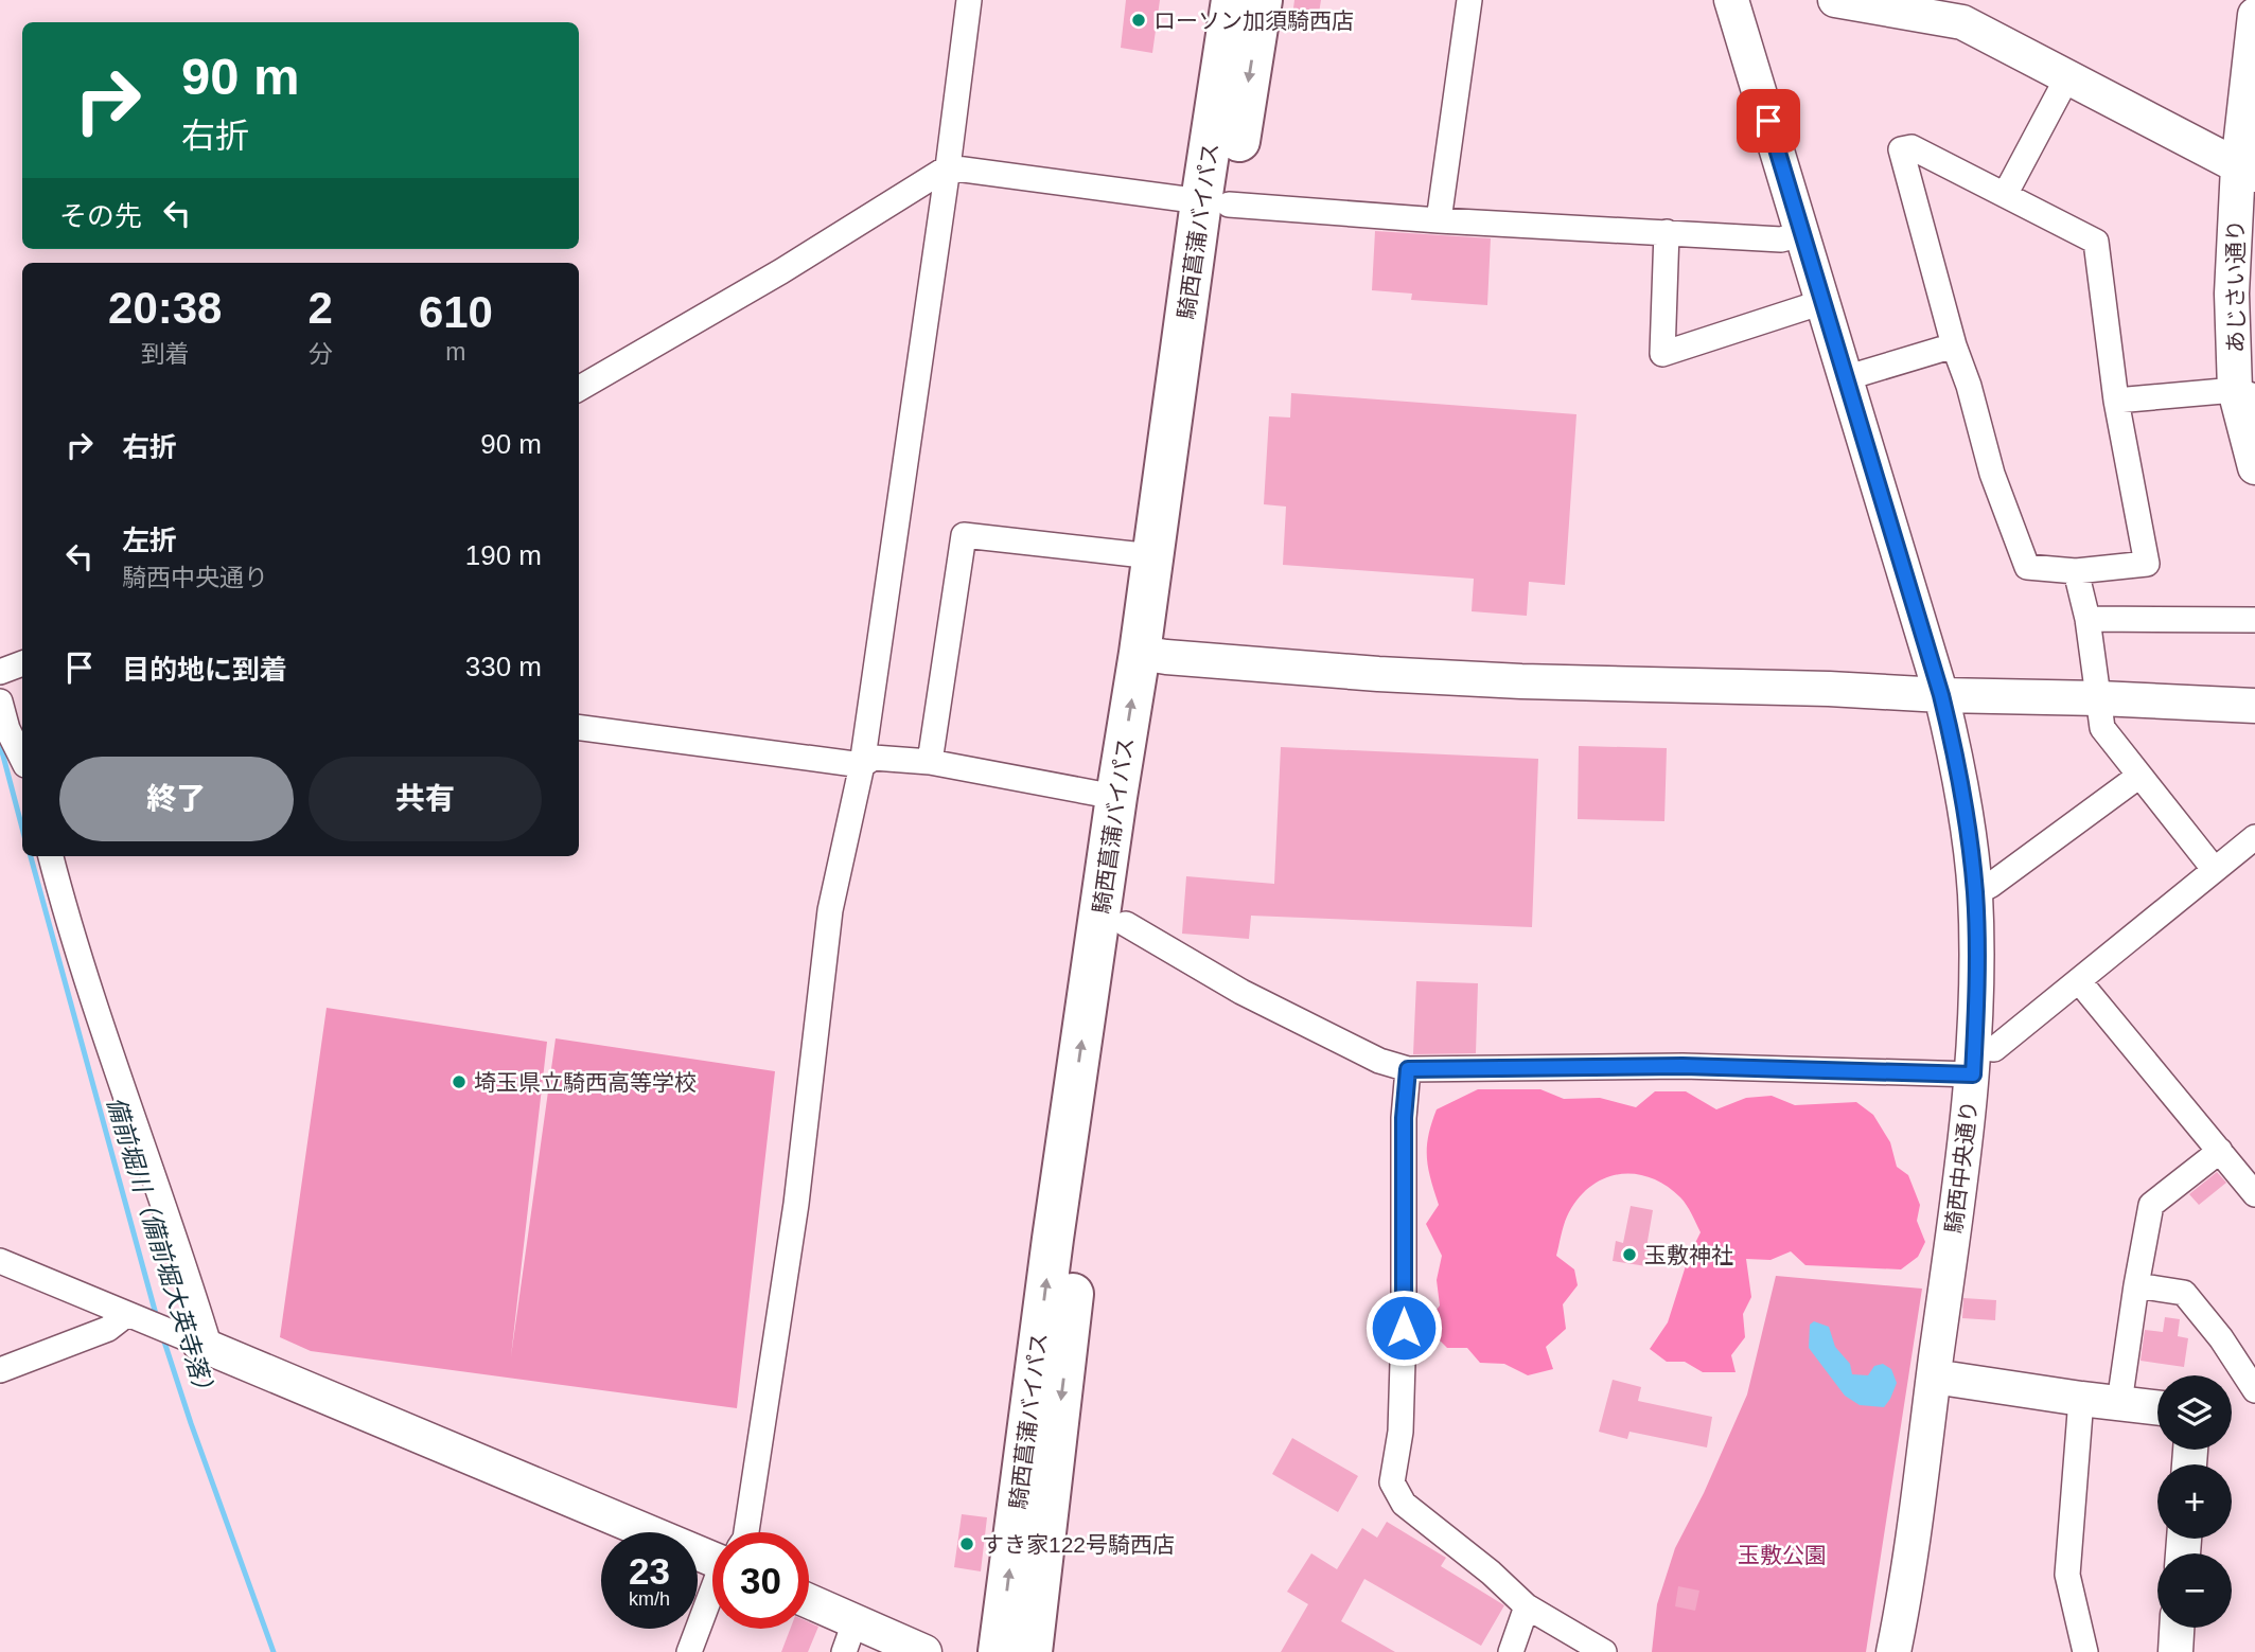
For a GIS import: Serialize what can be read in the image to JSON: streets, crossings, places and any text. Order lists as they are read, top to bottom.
{
  "streets": {
    "highway": ["騎西菖蒲バイパス"],
    "street": ["あじさい通り", "騎西中央通り"]
  },
  "water": ["備前堀川（備前堀大英寺落）"],
  "parks": ["玉敷公園"],
  "places": [
    "ローソン加須騎西店",
    "埼玉県立騎西高等学校",
    "玉敷神社",
    "すき家122号騎西店"
  ],
  "page": {
    "turn": ["90 m", "右折"],
    "then": "その先",
    "eta": [
      "20:38",
      "到着",
      "2",
      "分",
      "610",
      "m"
    ],
    "list": [
      {
        "name": "右折",
        "value": "90 m"
      },
      {
        "name": "左折",
        "note": "騎西中央通り",
        "value": "190 m"
      },
      {
        "name": "目的地に到着",
        "value": "330 m"
      }
    ],
    "buttons": ["終了", "共有"],
    "map_buttons": ["+", "−"],
    "speed": "23 km/h",
    "limit": "30"
  }
}
